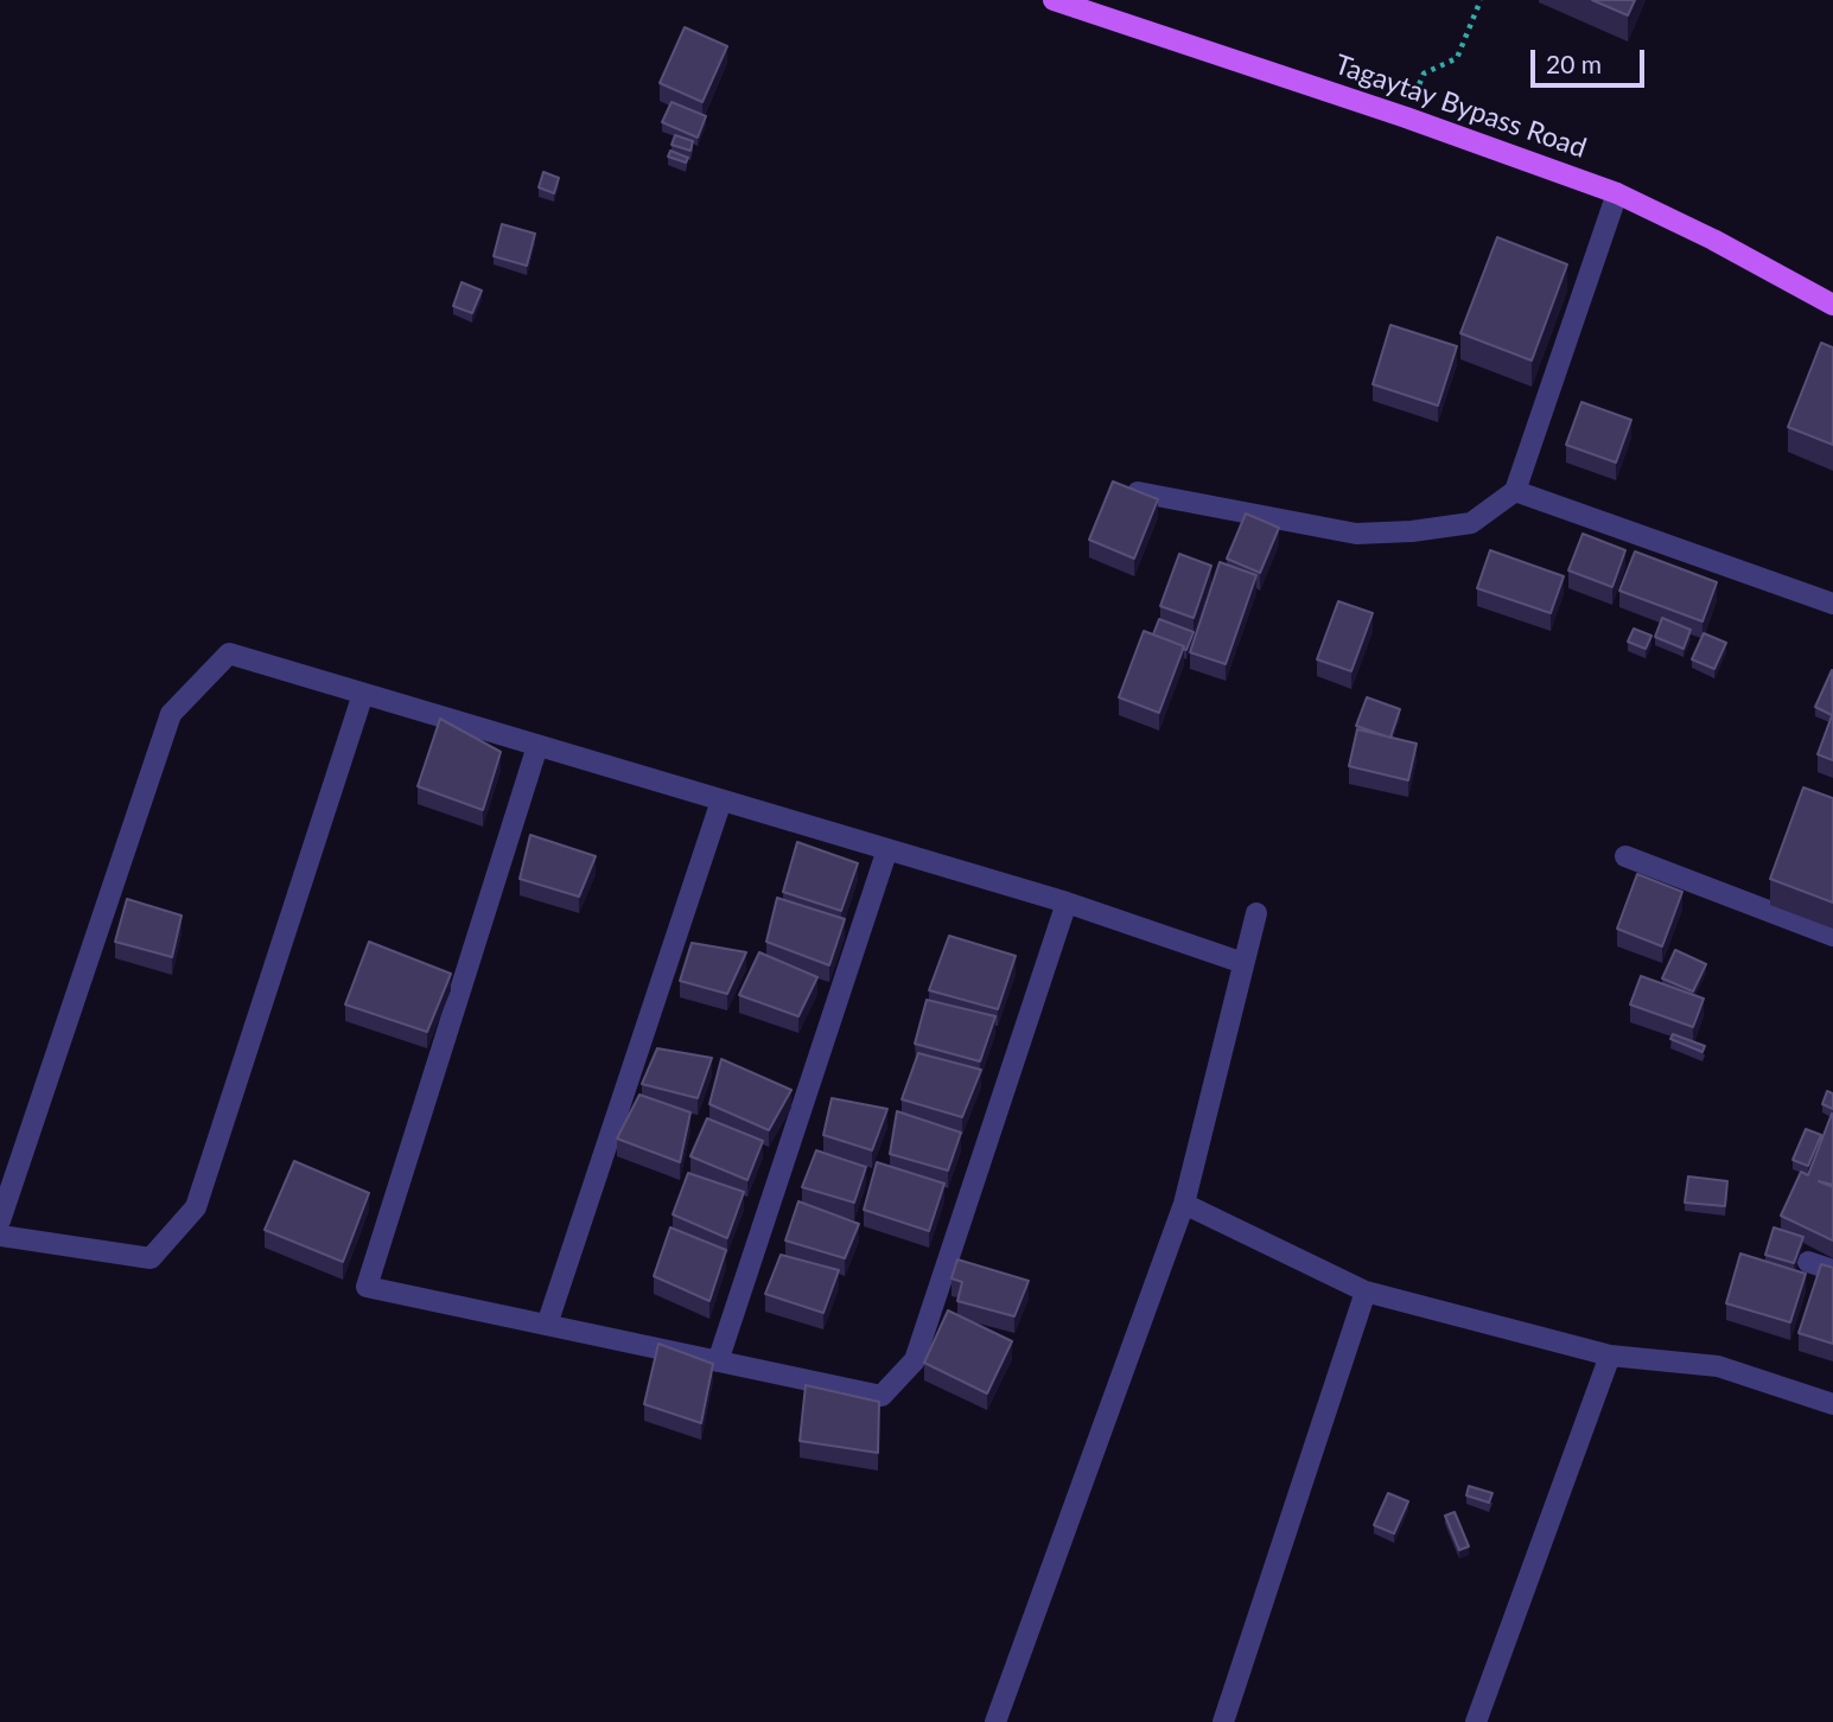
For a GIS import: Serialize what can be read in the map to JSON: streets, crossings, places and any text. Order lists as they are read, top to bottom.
{
  "streets": {
    "main road": ["Tagaytay Bypass Road"]
  },
  "scale_bar": "20 m"
}
